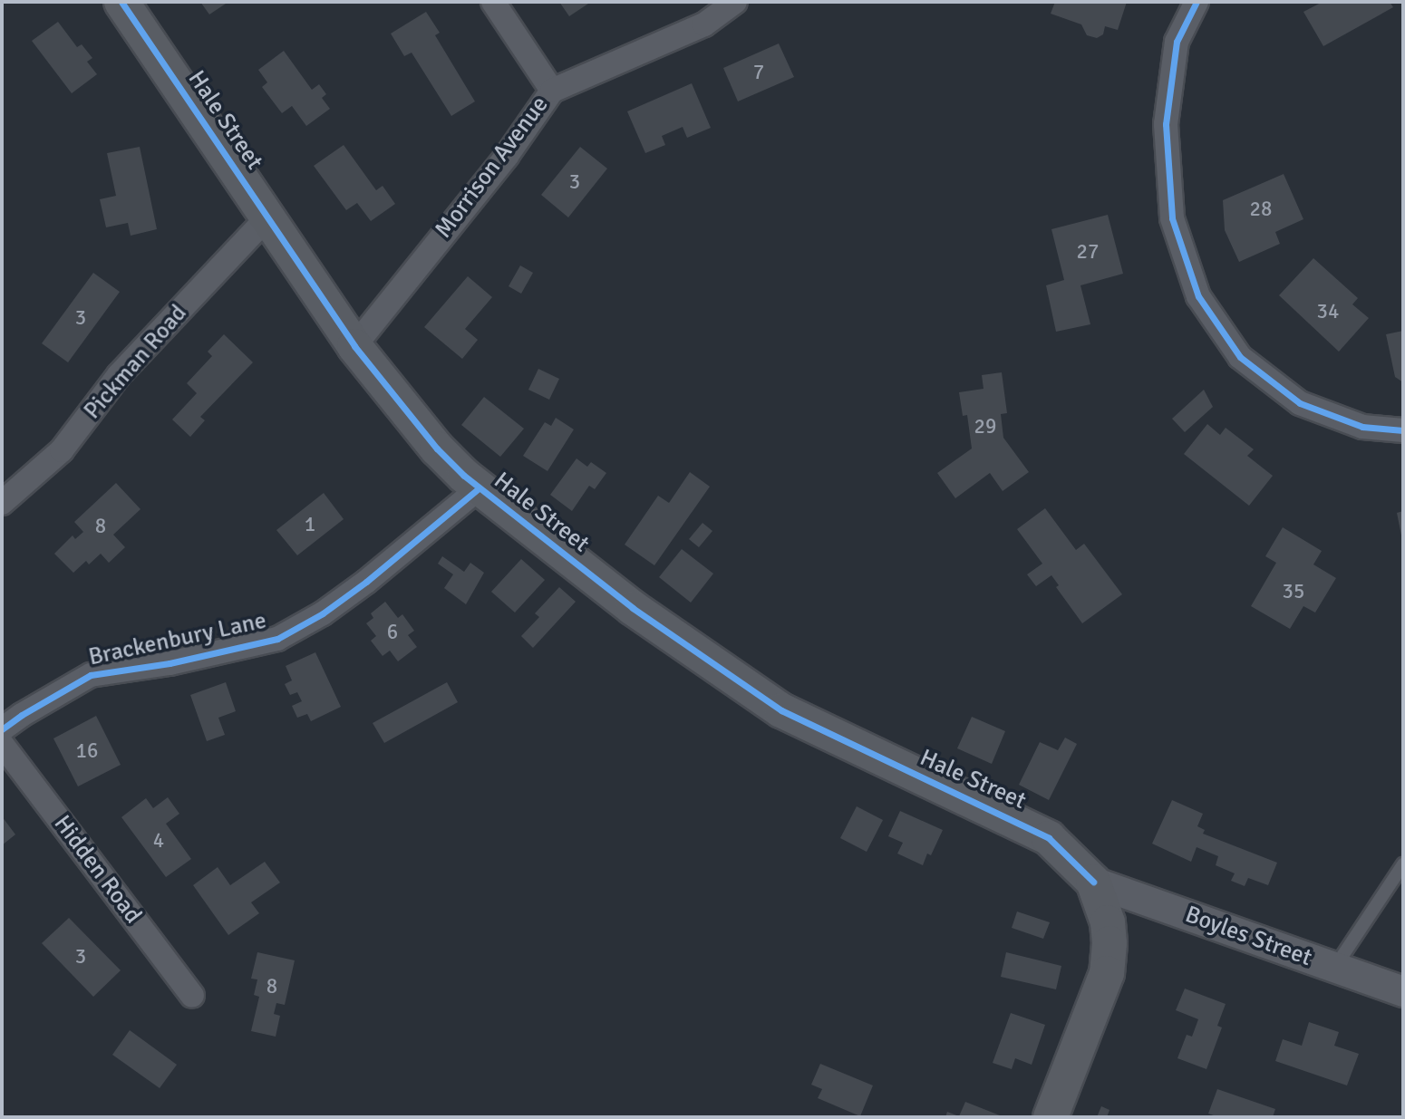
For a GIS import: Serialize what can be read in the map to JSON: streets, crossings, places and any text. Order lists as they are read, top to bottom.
{
  "streets": {
    "main road": ["Hale Street"],
    "street": [
      "Morrison Avenue",
      "Pickman Road",
      "Brackenbury Lane",
      "Hidden Road",
      "Boyles Street"
    ]
  },
  "crossings": [
    ["Hale Street", "Morrison Avenue"],
    ["Hale Street", "Pickman Road"],
    ["Hale Street", "Brackenbury Lane"],
    ["Hale Street", "Boyles Street"]
  ],
  "house_numbers": [
    "7",
    "3",
    "28",
    "27",
    "34",
    "3",
    "29",
    "1",
    "8",
    "35",
    "6",
    "16",
    "4",
    "3",
    "8"
  ]
}
